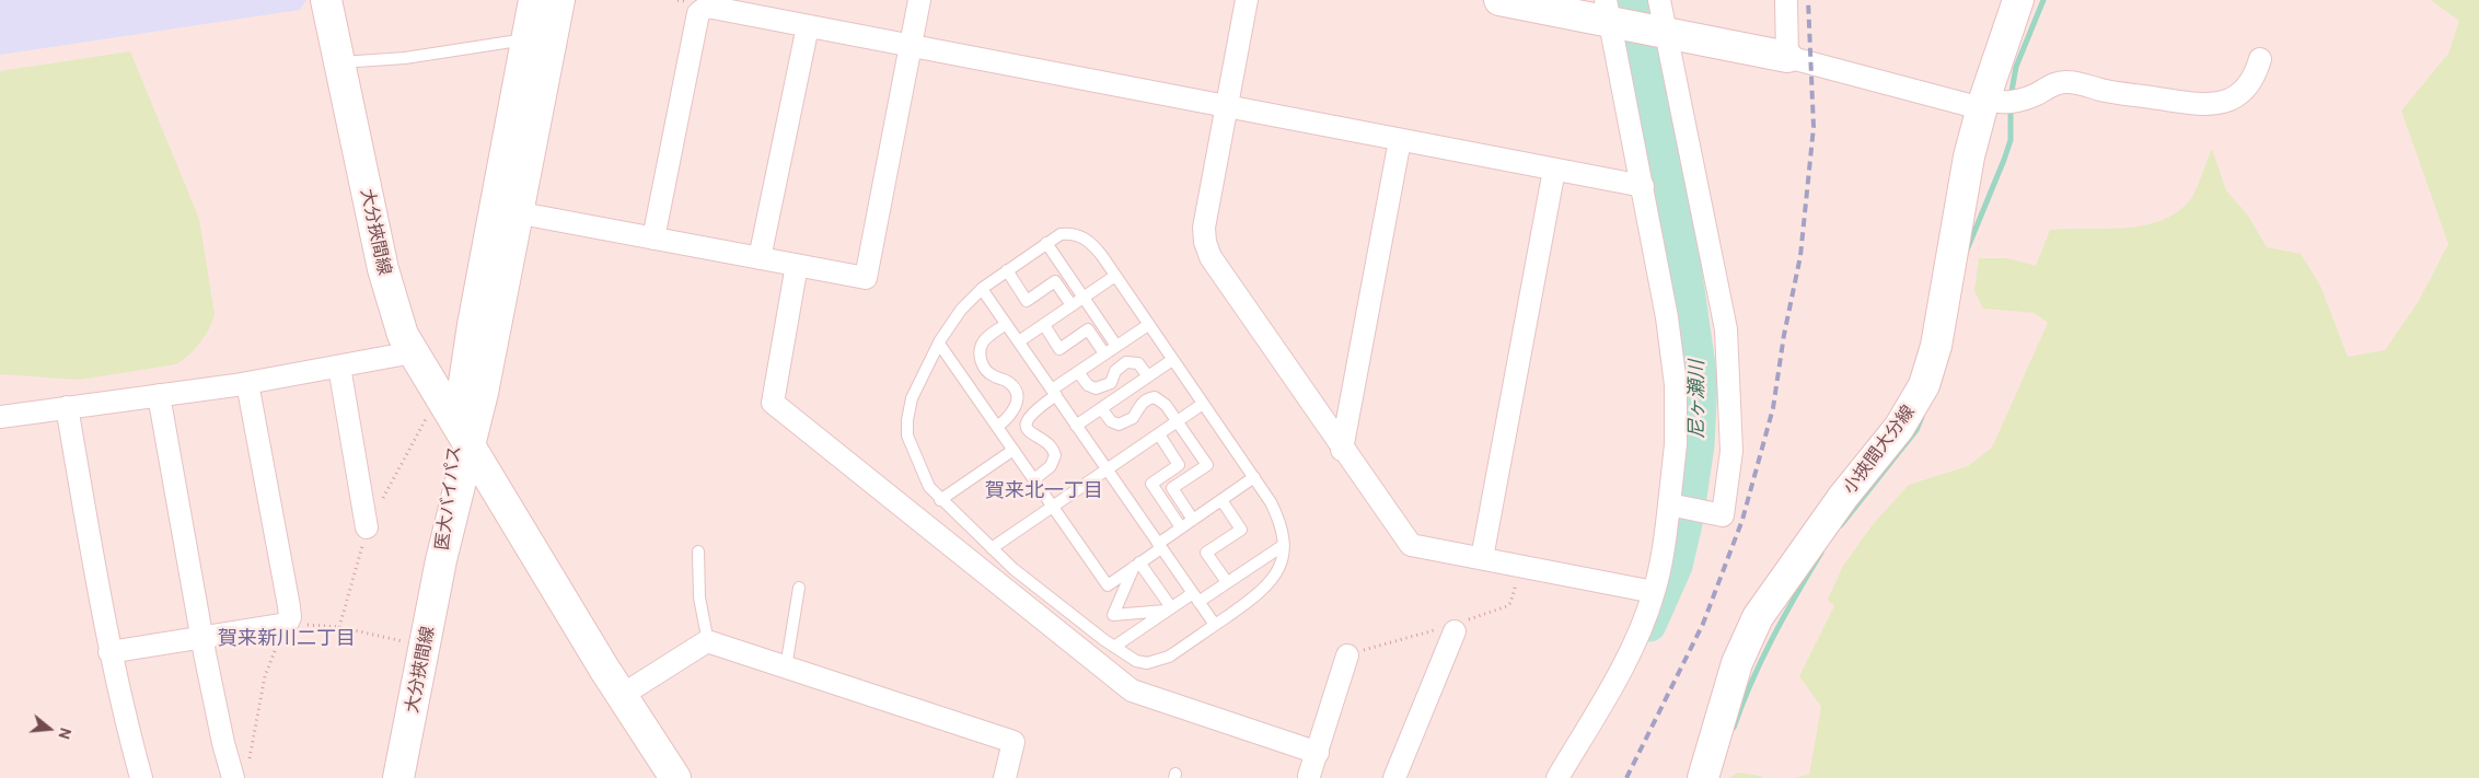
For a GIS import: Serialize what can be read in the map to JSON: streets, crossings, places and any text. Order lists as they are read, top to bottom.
{
  "streets": {
    "main road": ["大分挾間線", "小挾間大分線", "医大バイパス"]
  },
  "crossings": [
    ["大分挾間線", "医大バイパス"]
  ],
  "districts": ["賀来北一丁目", "賀来新川二丁目"],
  "water": ["尼ヶ瀬川"],
  "north": "right"
}
